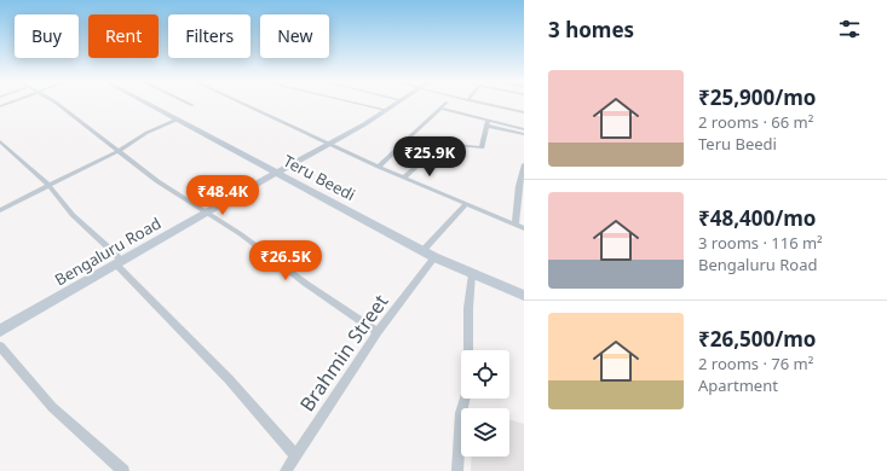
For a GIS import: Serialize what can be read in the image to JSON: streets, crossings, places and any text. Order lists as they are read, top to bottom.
{
  "streets": {
    "street": ["Teru Beedi", "Bengaluru Road", "Brahmin Street"]
  },
  "crossings": [
    ["Teru Beedi", "Bengaluru Road"],
    ["Teru Beedi", "Brahmin Street"]
  ],
  "page": {
    "heading": "3 homes",
    "chip": [
      "Buy",
      "Rent",
      "Filters",
      "New"
    ],
    "list": [
      {
        "name": "₹25,900/mo",
        "note": "2 rooms · 66 m² · Teru Beedi"
      },
      {
        "name": "₹48,400/mo",
        "note": "3 rooms · 116 m² · Bengaluru Road"
      },
      {
        "name": "₹26,500/mo",
        "note": "2 rooms · 76 m² · Apartment"
      }
    ],
    "price": ["₹25.9K", "₹48.4K", "₹26.5K"]
  }
}
